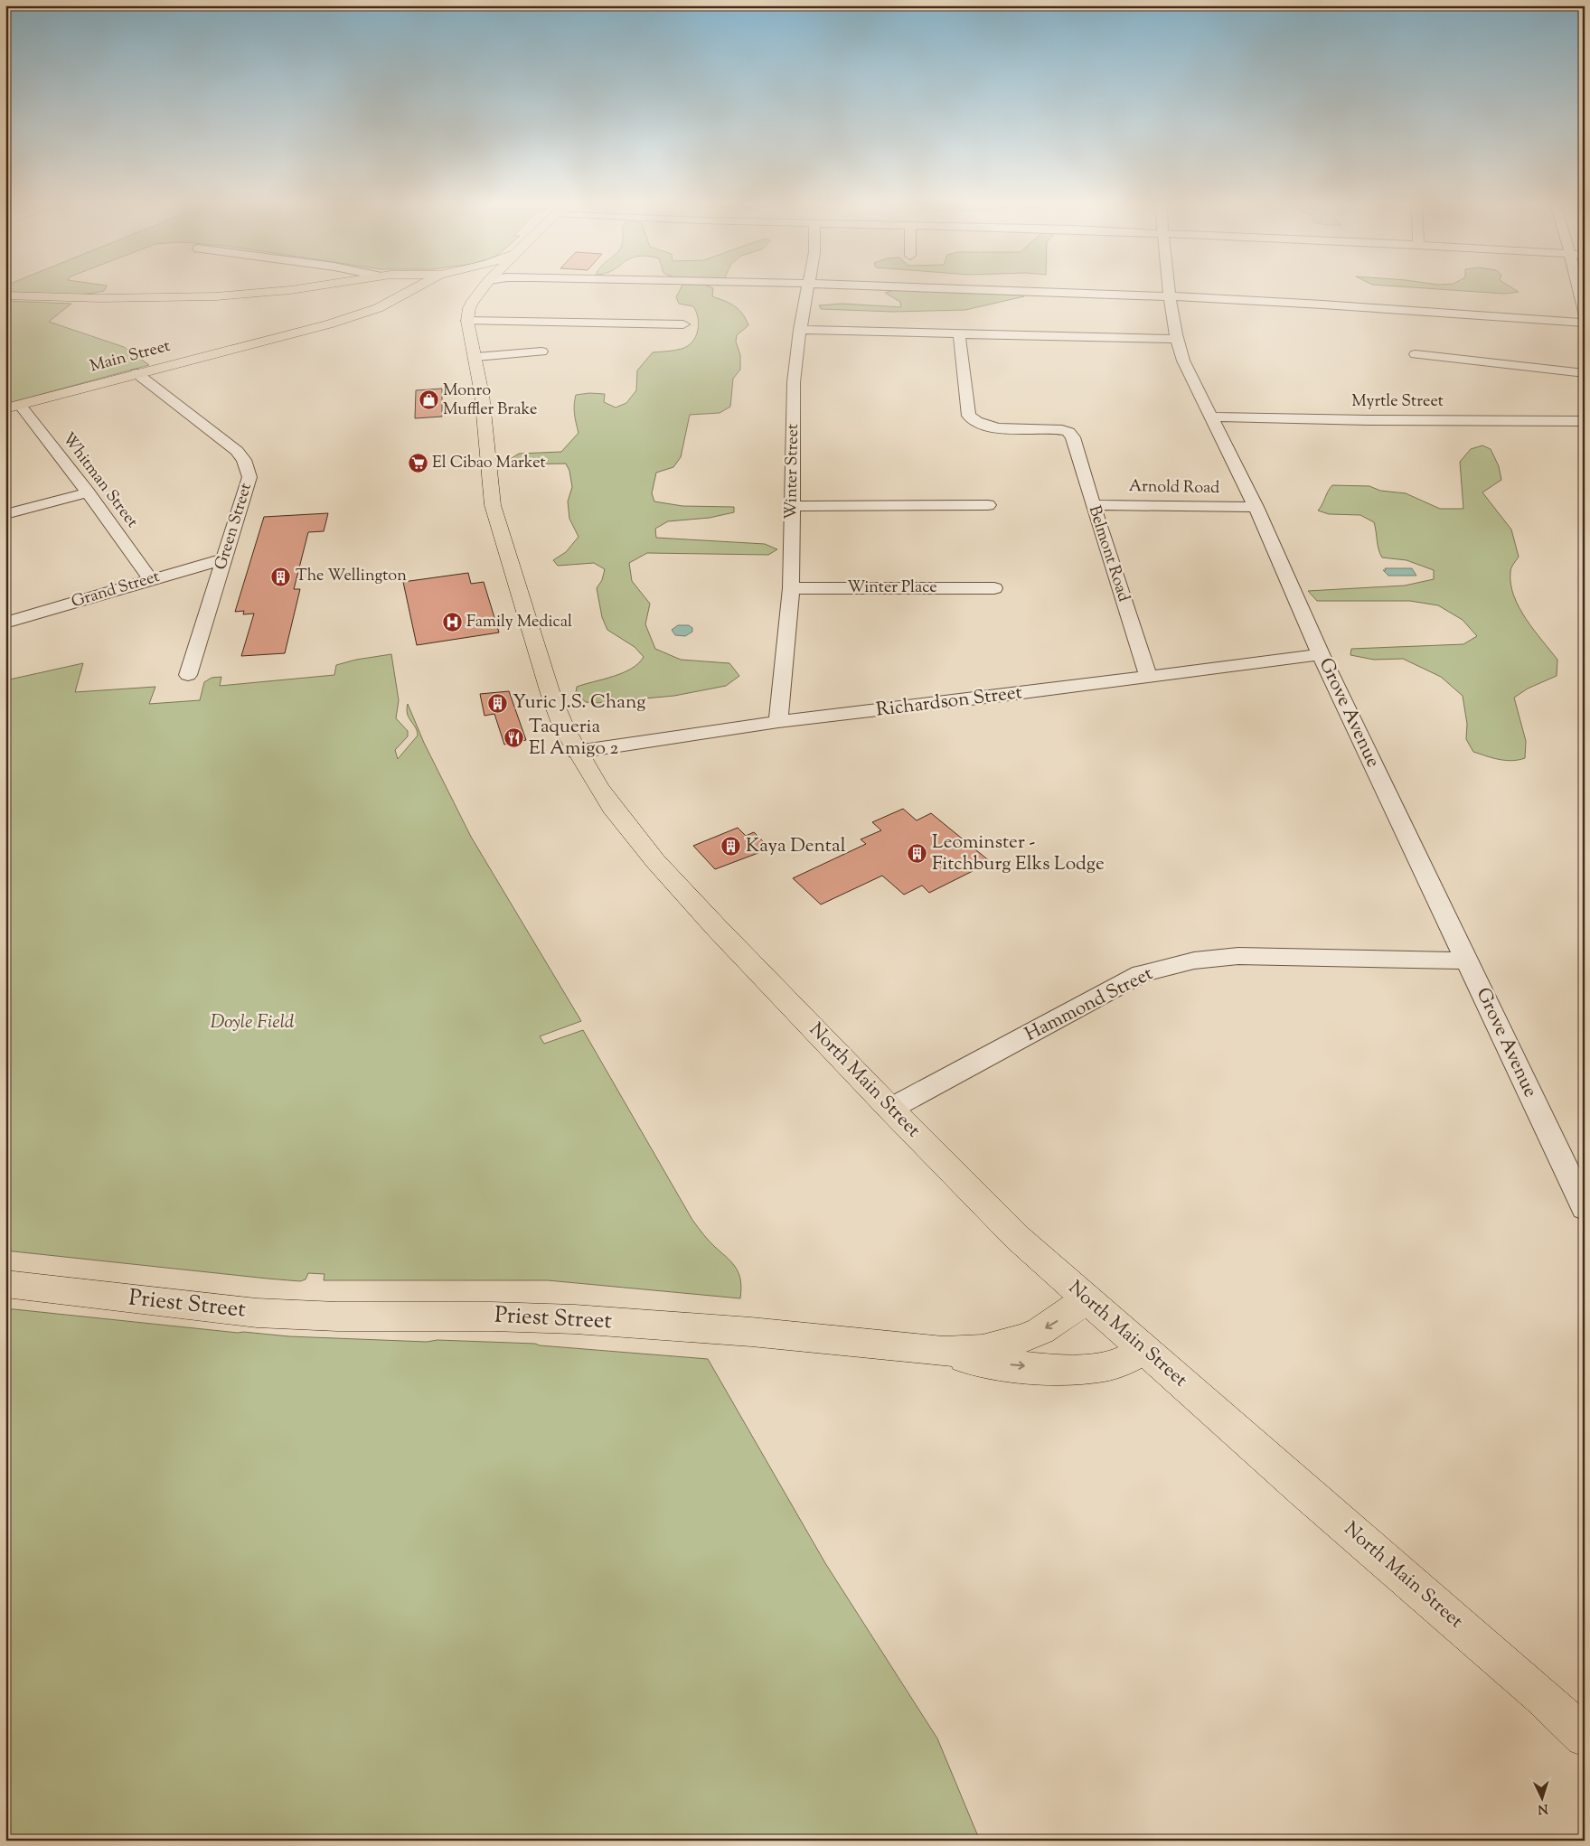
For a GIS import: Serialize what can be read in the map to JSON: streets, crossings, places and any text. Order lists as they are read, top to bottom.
{
  "streets": {
    "main road": ["Main Street", "North Main Street", "Priest Street"],
    "street": [
      "Myrtle Street",
      "Winter Street",
      "Whitman Street",
      "Arnold Road",
      "Green Street",
      "Belmont Road",
      "Winter Place",
      "Grand Street",
      "Richardson Street",
      "Grove Avenue",
      "Hammond Street"
    ]
  },
  "crossings": [
    ["Main Street", "Whitman Street"],
    ["Main Street", "Green Street"],
    ["Myrtle Street", "Grove Avenue"],
    ["Winter Street", "Winter Place"],
    ["Winter Street", "Richardson Street"],
    ["Whitman Street", "Grand Street"],
    ["Arnold Road", "Belmont Road"],
    ["Arnold Road", "Grove Avenue"],
    ["Green Street", "Grand Street"],
    ["Belmont Road", "Richardson Street"],
    ["Richardson Street", "Grove Avenue"],
    ["Richardson Street", "North Main Street"],
    ["Grove Avenue", "Hammond Street"],
    ["Hammond Street", "North Main Street"],
    ["North Main Street", "Priest Street"]
  ],
  "parks": ["Doyle Field"],
  "places": {
    "shop": ["Monro Muffler Brake"],
    "supermarket": ["El Cibao Market"],
    "building": [
      "The Wellington",
      "Yuric J.S. Chang",
      "Kaya Dental",
      "Leominster - Fitchburg Elks Lodge"
    ],
    "hospital": ["Family Medical"],
    "restaurant": ["Taqueria El Amigo 2"]
  },
  "north": "bottom"
}
